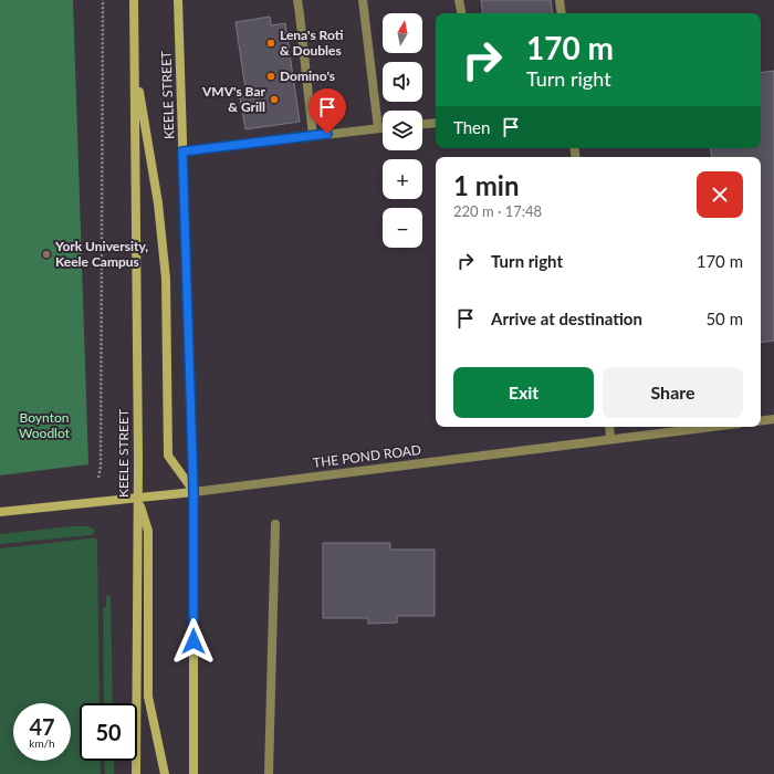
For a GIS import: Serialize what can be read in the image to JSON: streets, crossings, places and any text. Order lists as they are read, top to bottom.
{
  "streets": {
    "main road": ["KEELE STREET", "THE POND ROAD"]
  },
  "crossings": [
    ["KEELE STREET", "THE POND ROAD"]
  ],
  "parks": ["Boynton Woodlot"],
  "places": [
    "Lena's Roti & Doubles",
    "Domino's",
    "VMV's Bar & Grill",
    "York University, Keele Campus"
  ],
  "north": "top",
  "page": {
    "map_buttons": ["+", "−"],
    "turn": ["170 m", "Turn right"],
    "then": "Then",
    "heading": ["1 min", "220 m · 17:48"],
    "list": [
      {
        "name": "Turn right",
        "value": "170 m"
      },
      {
        "name": "Arrive at destination",
        "value": "50 m"
      }
    ],
    "buttons": ["Exit", "Share"],
    "speed": "47 km/h",
    "limit": "50"
  }
}
